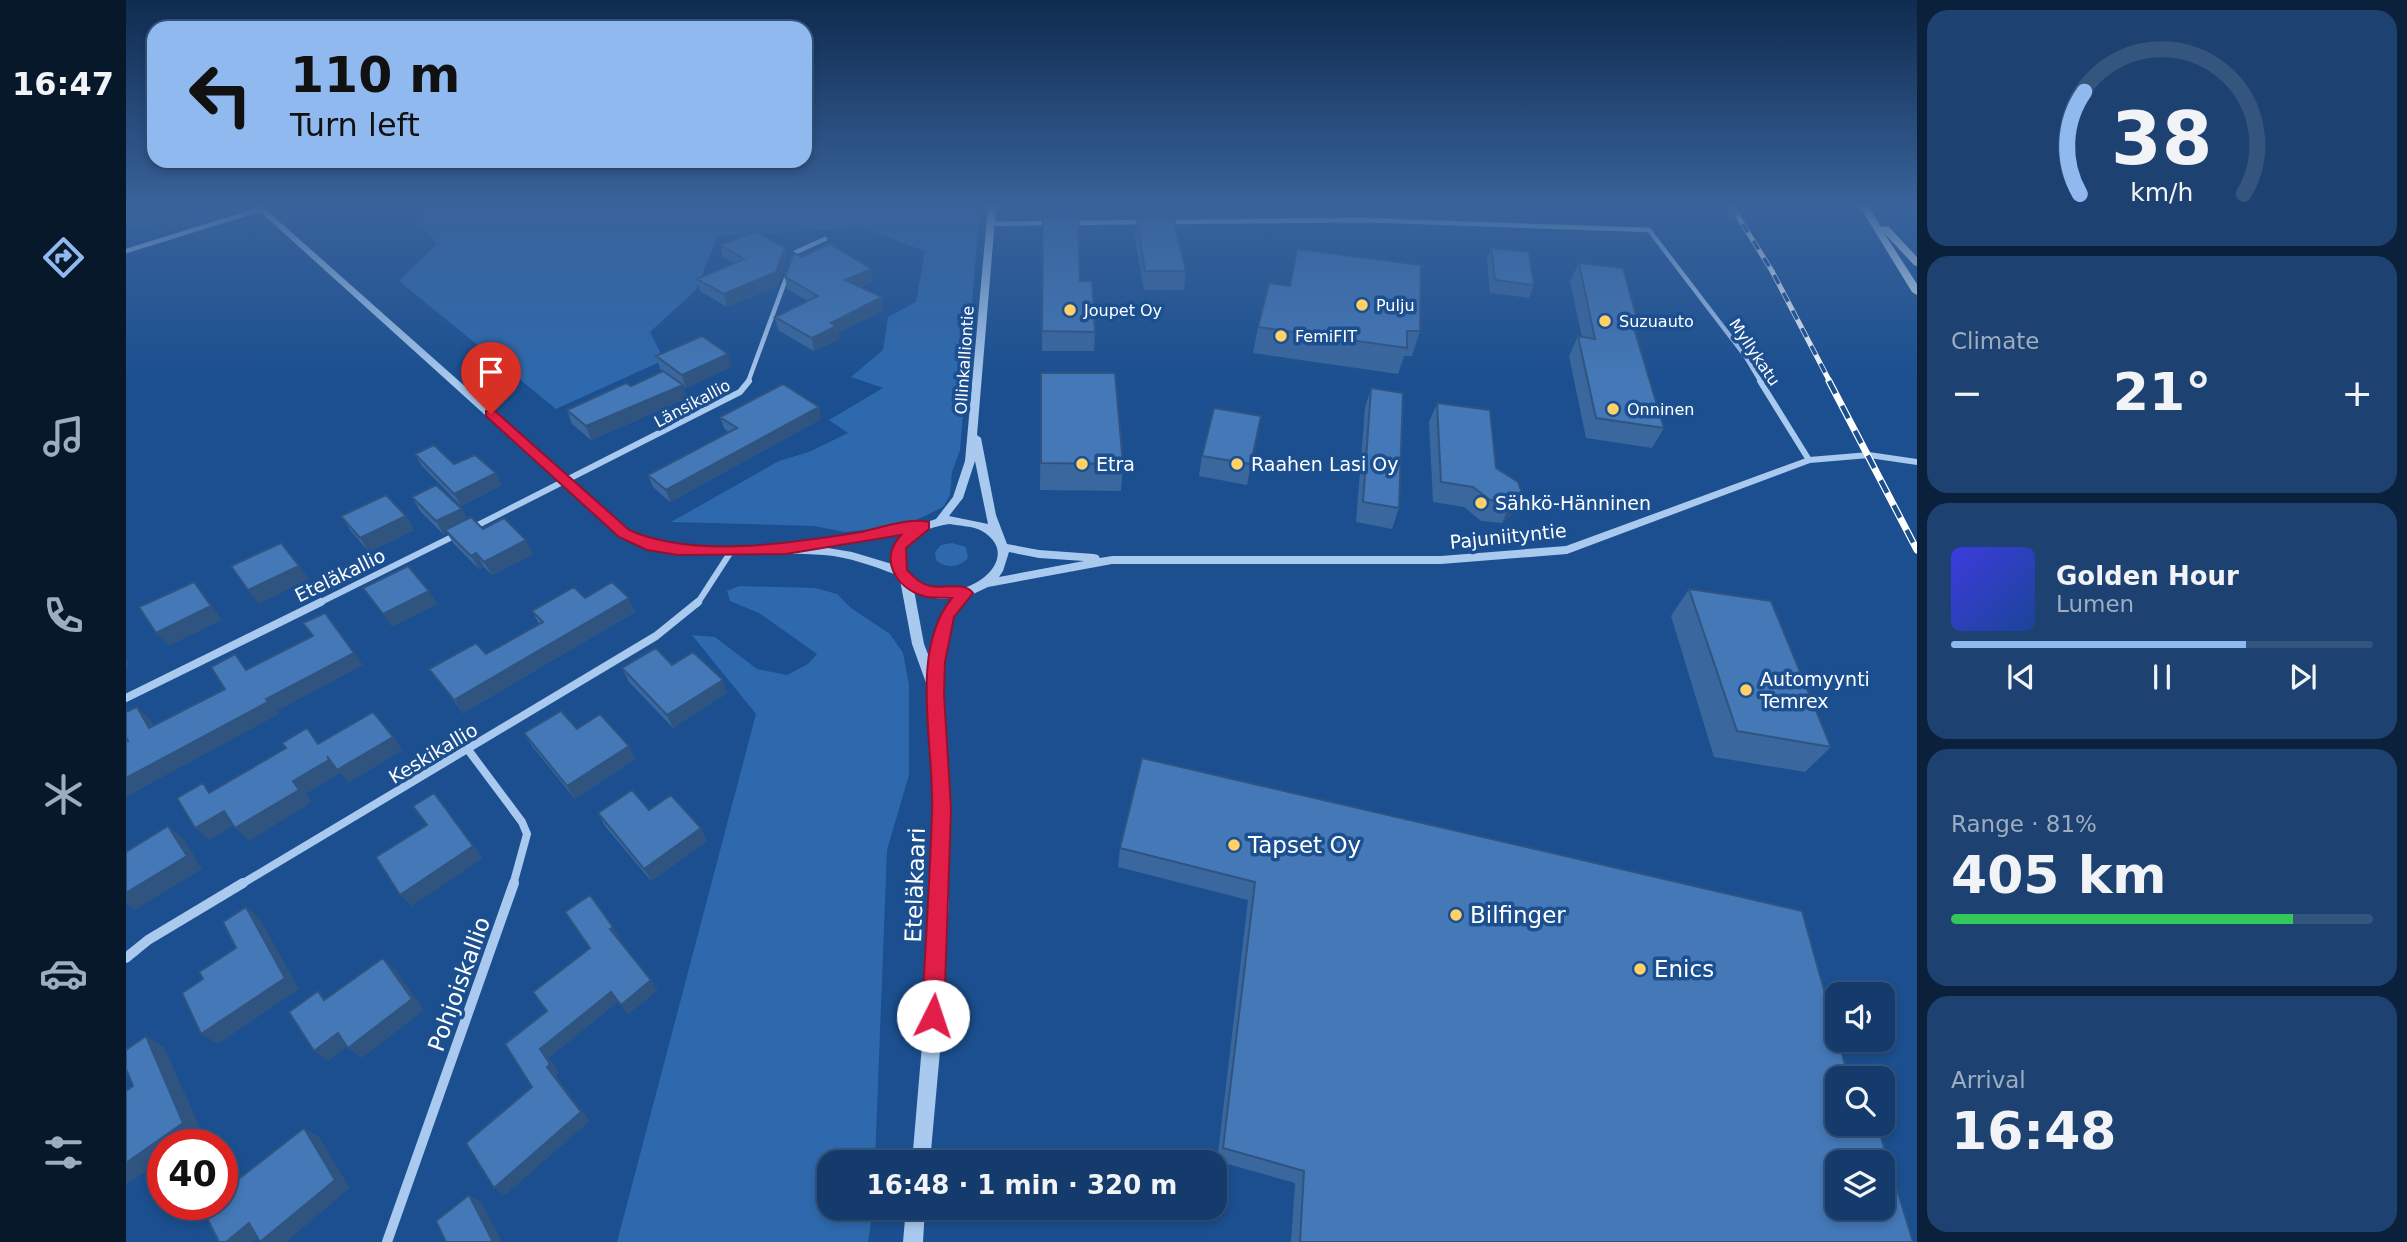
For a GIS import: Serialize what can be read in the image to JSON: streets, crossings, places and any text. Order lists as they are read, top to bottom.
{
  "streets": {
    "street": [
      "Myllykatu",
      "Ollinkalliontie",
      "Länsikallio",
      "Pajuniityntie",
      "Eteläkallio",
      "Keskikallio",
      "Eteläkaari",
      "Pohjoiskallio"
    ]
  },
  "crossings": [
    ["Myllykatu", "Pajuniityntie"],
    ["Ollinkalliontie", "Pajuniityntie"],
    ["Ollinkalliontie", "Eteläkaari"],
    ["Länsikallio", "Eteläkallio"],
    ["Pajuniityntie", "Eteläkaari"],
    ["Keskikallio", "Pohjoiskallio"]
  ],
  "places": [
    "Pulju",
    "Joupet Oy",
    "Suzuauto",
    "FemiFIT",
    "Onninen",
    "Etra",
    "Raahen Lasi Oy",
    "Sähkö-Hänninen",
    "Automyynti Temrex",
    "Tapset Oy",
    "Bilfinger",
    "Enics"
  ],
  "page": {
    "tabs": "16:47",
    "turn": ["110 m", "Turn left"],
    "tile": [
      "Climate",
      ["Range · 81%", "405 km"],
      ["Arrival", "16:48"]
    ],
    "heat": ["−", "21°", "+"],
    "song": ["Golden Hour", "Lumen"],
    "limit": "40",
    "trip": "16:48 · 1 min · 320 m",
    "gauge": ["38", "km/h"]
  }
}
